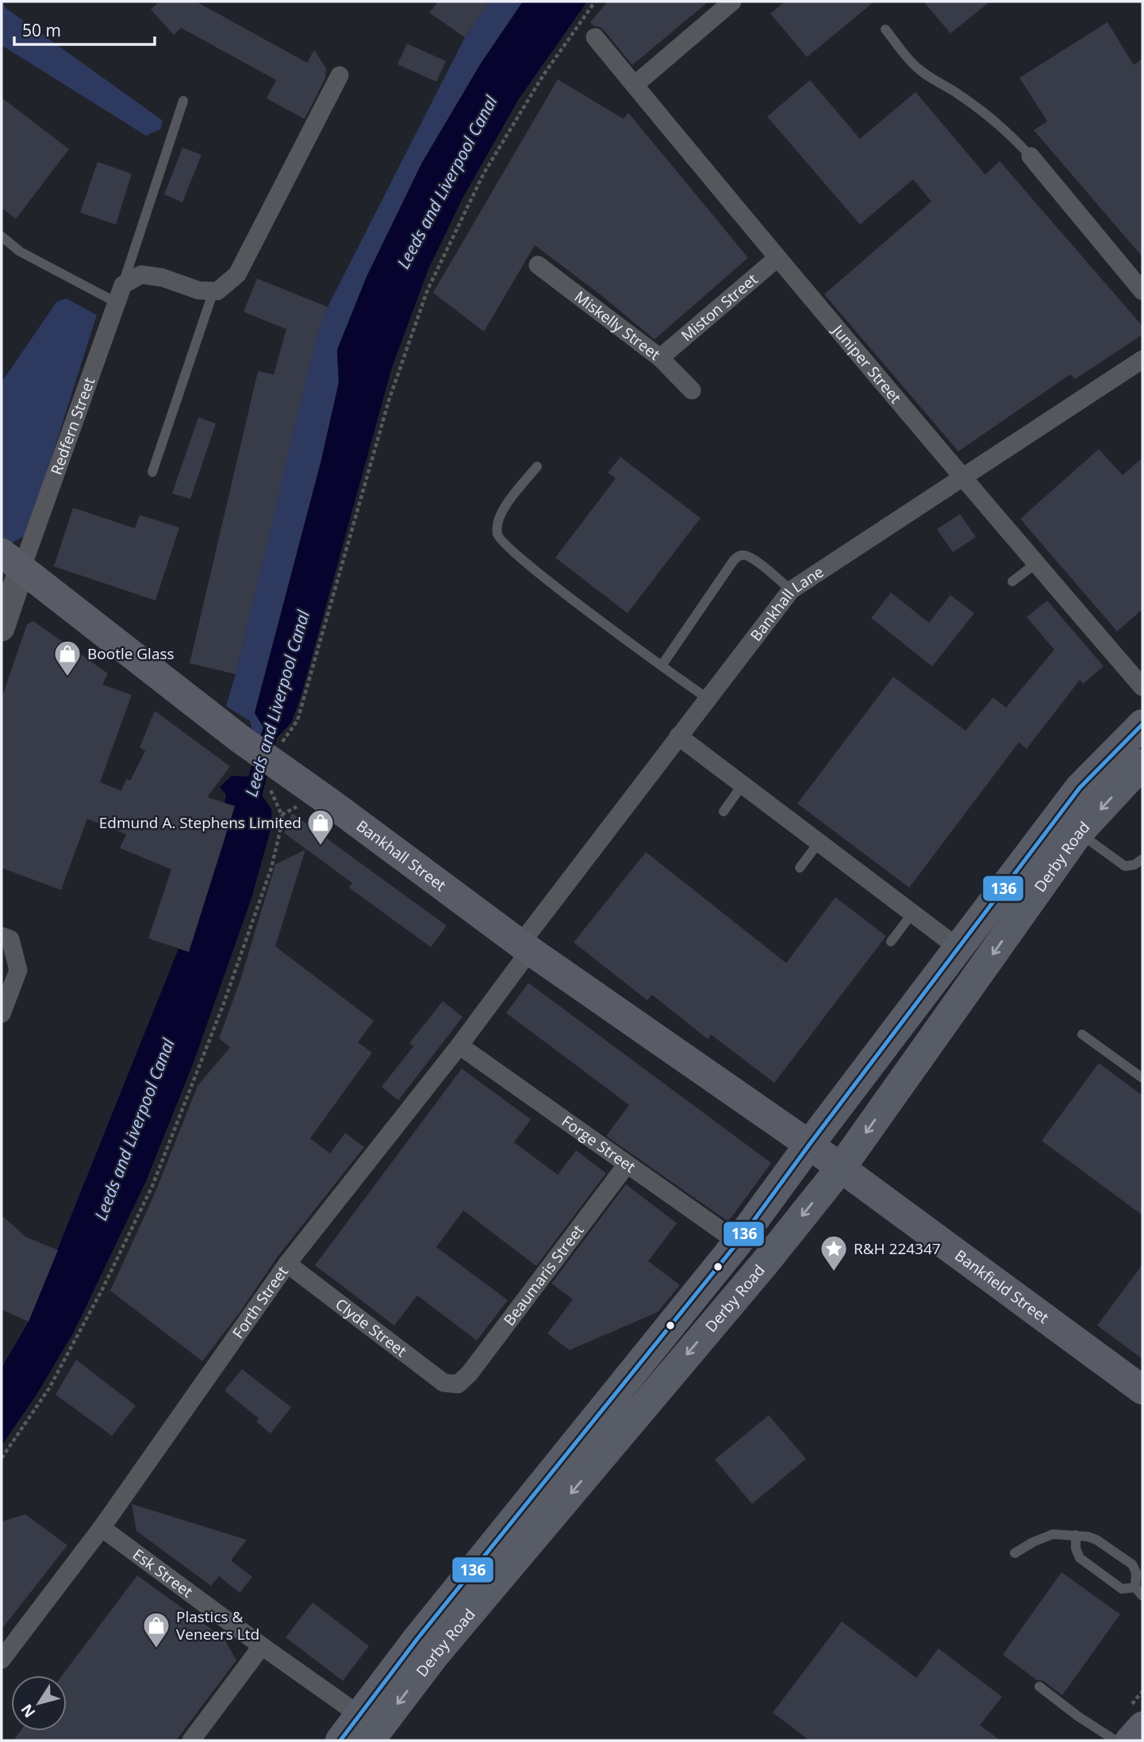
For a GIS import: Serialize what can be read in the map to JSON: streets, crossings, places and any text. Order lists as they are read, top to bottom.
{
  "streets": {
    "highway": ["Derby Road"],
    "main road": ["Bankhall Street", "Bankfield Street"],
    "street": [
      "Miston Street",
      "Miskelly Street",
      "Juniper Street",
      "Redfern Street",
      "Bankhall Lane",
      "Forge Street",
      "Beaumaris Street",
      "Forth Street",
      "Clyde Street",
      "Esk Street"
    ]
  },
  "crossings": [
    ["Miston Street", "Miskelly Street"],
    ["Miston Street", "Juniper Street"],
    ["Juniper Street", "Bankhall Lane"],
    ["Redfern Street", "Bankhall Street"],
    ["Bankhall Lane", "Bankhall Street"],
    ["Bankhall Lane", "Forth Street"],
    ["Bankhall Street", "Derby Road"],
    ["Bankhall Street", "Bankfield Street"],
    ["Bankhall Street", "Forth Street"],
    ["Derby Road", "Forge Street"],
    ["Derby Road", "Bankfield Street"],
    ["Derby Road", "Esk Street"],
    ["Forge Street", "Beaumaris Street"],
    ["Forge Street", "Forth Street"],
    ["Beaumaris Street", "Clyde Street"],
    ["Forth Street", "Clyde Street"],
    ["Forth Street", "Esk Street"]
  ],
  "water": ["Leeds and Liverpool Canal"],
  "places": {
    "shop": ["Bootle Glass", "Edmund A. Stephens Limited", "Plastics & Veneers Ltd"],
    "place": ["R&H 224347"]
  },
  "lines": ["transit line 136"],
  "scale_bar": "50 m",
  "north": "bottom left"
}
